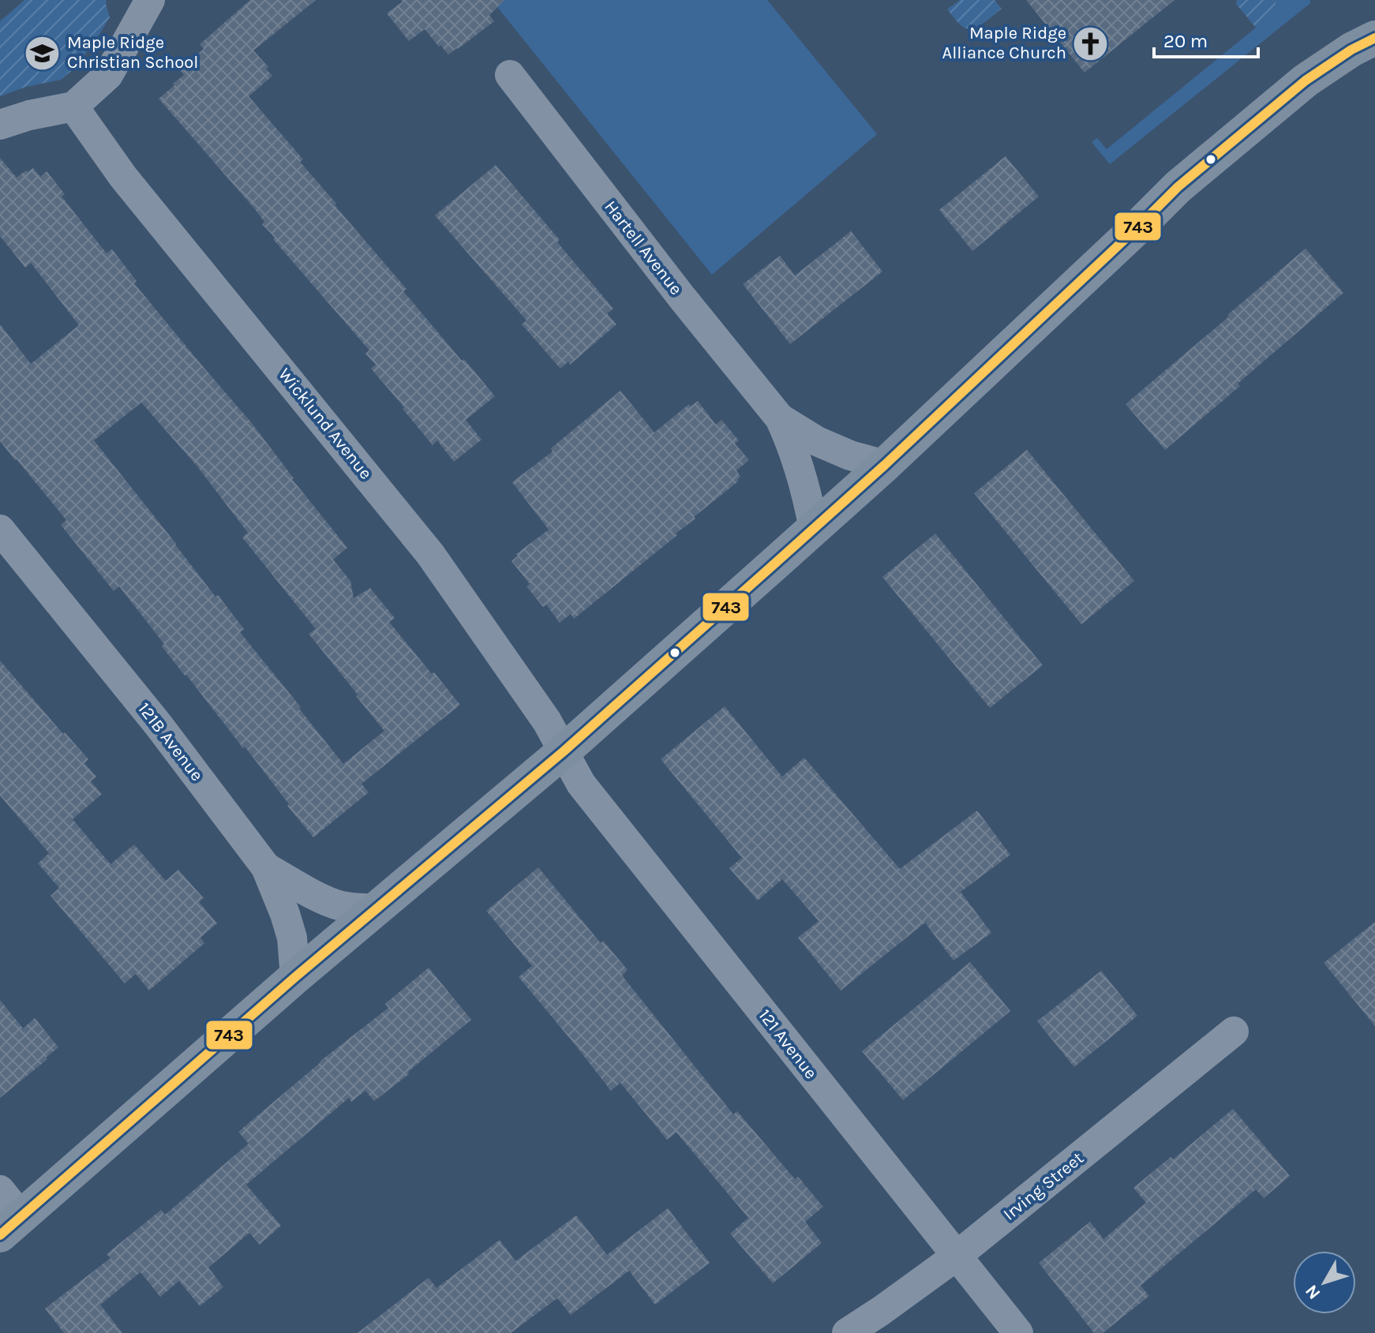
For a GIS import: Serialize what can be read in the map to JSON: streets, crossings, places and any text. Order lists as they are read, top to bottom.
{
  "streets": {
    "street": [
      "Hartell Avenue",
      "Wicklund Avenue",
      "121B Avenue",
      "121 Avenue",
      "Irving Street"
    ]
  },
  "crossings": [
    ["Wicklund Avenue", "121 Avenue"],
    ["121 Avenue", "Irving Street"]
  ],
  "places": {
    "church": ["Maple Ridge Alliance Church"],
    "school or university": ["Maple Ridge Christian School"]
  },
  "lines": ["transit line 743"],
  "scale_bar": "20 m",
  "north": "bottom left"
}
